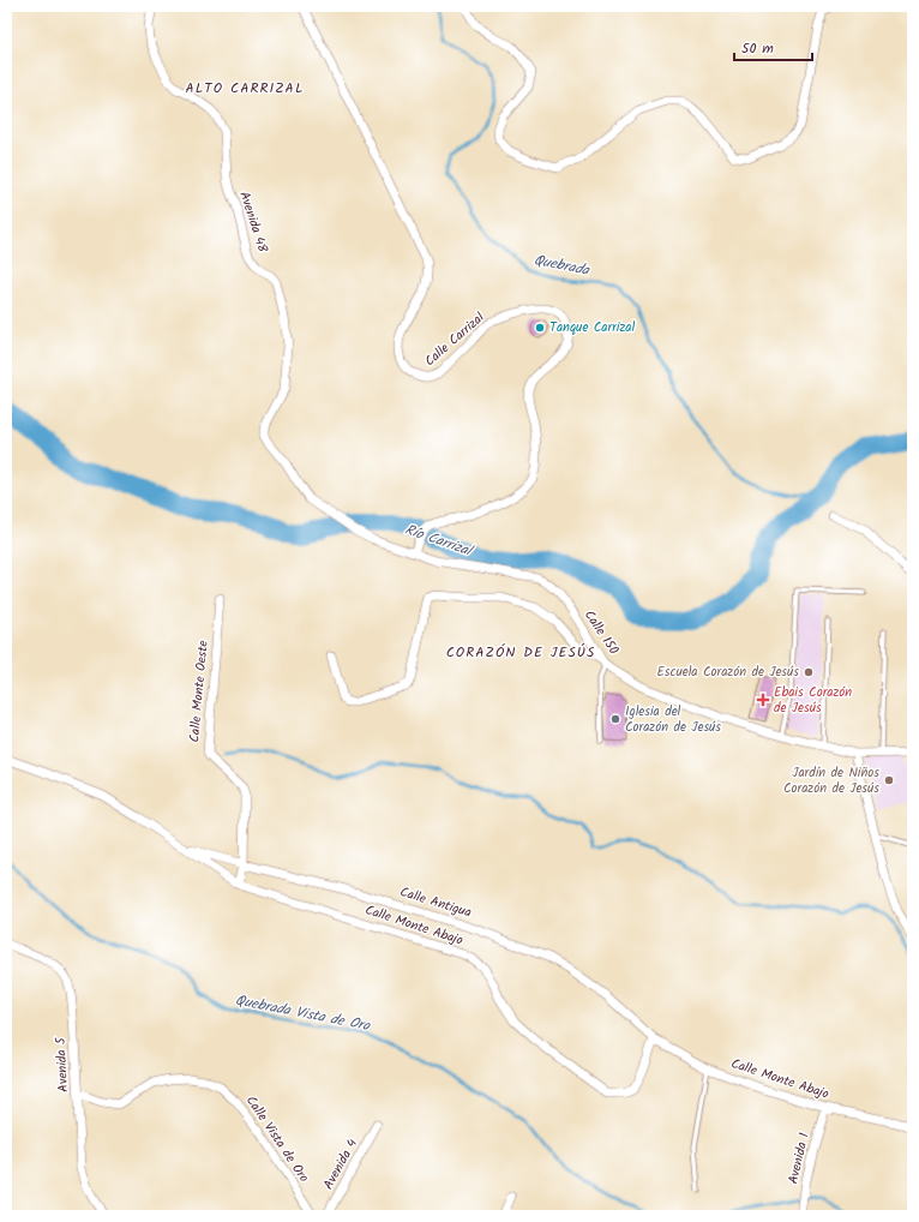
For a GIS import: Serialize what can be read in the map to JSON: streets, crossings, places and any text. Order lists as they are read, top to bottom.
{
  "streets": {
    "street": [
      "Avenida 48",
      "Calle Carrizal",
      "Calle 150",
      "Calle Monte Oeste",
      "Calle Antigua",
      "Calle Monte Abajo",
      "Avenida 5",
      "Calle Vista de Oro",
      "Avenida 1",
      "Avenida 4"
    ]
  },
  "crossings": [
    ["Avenida 48", "Calle Carrizal"],
    ["Avenida 48", "Calle 150"],
    ["Calle Carrizal", "Calle 150"],
    ["Calle Monte Oeste", "Calle Antigua"],
    ["Calle Monte Oeste", "Calle Monte Abajo"],
    ["Calle Antigua", "Calle Monte Abajo"],
    ["Calle Monte Abajo", "Avenida 1"],
    ["Avenida 5", "Calle Vista de Oro"]
  ],
  "districts": ["ALTO CARRIZAL", "CORAZÓN DE JESÚS"],
  "water": ["Quebrada", "Río Carrizal", "Quebrada Vista de Oro"],
  "places": {
    "other": [
      "Tanque Carrizal",
      "Escuela Corazón de Jesús",
      "Iglesia del Corazón de Jesús",
      "Jardín de Niños Corazón de Jesús"
    ],
    "health": ["Ebais Corazón de Jesús"]
  },
  "scale_bar": "50 m"
}
